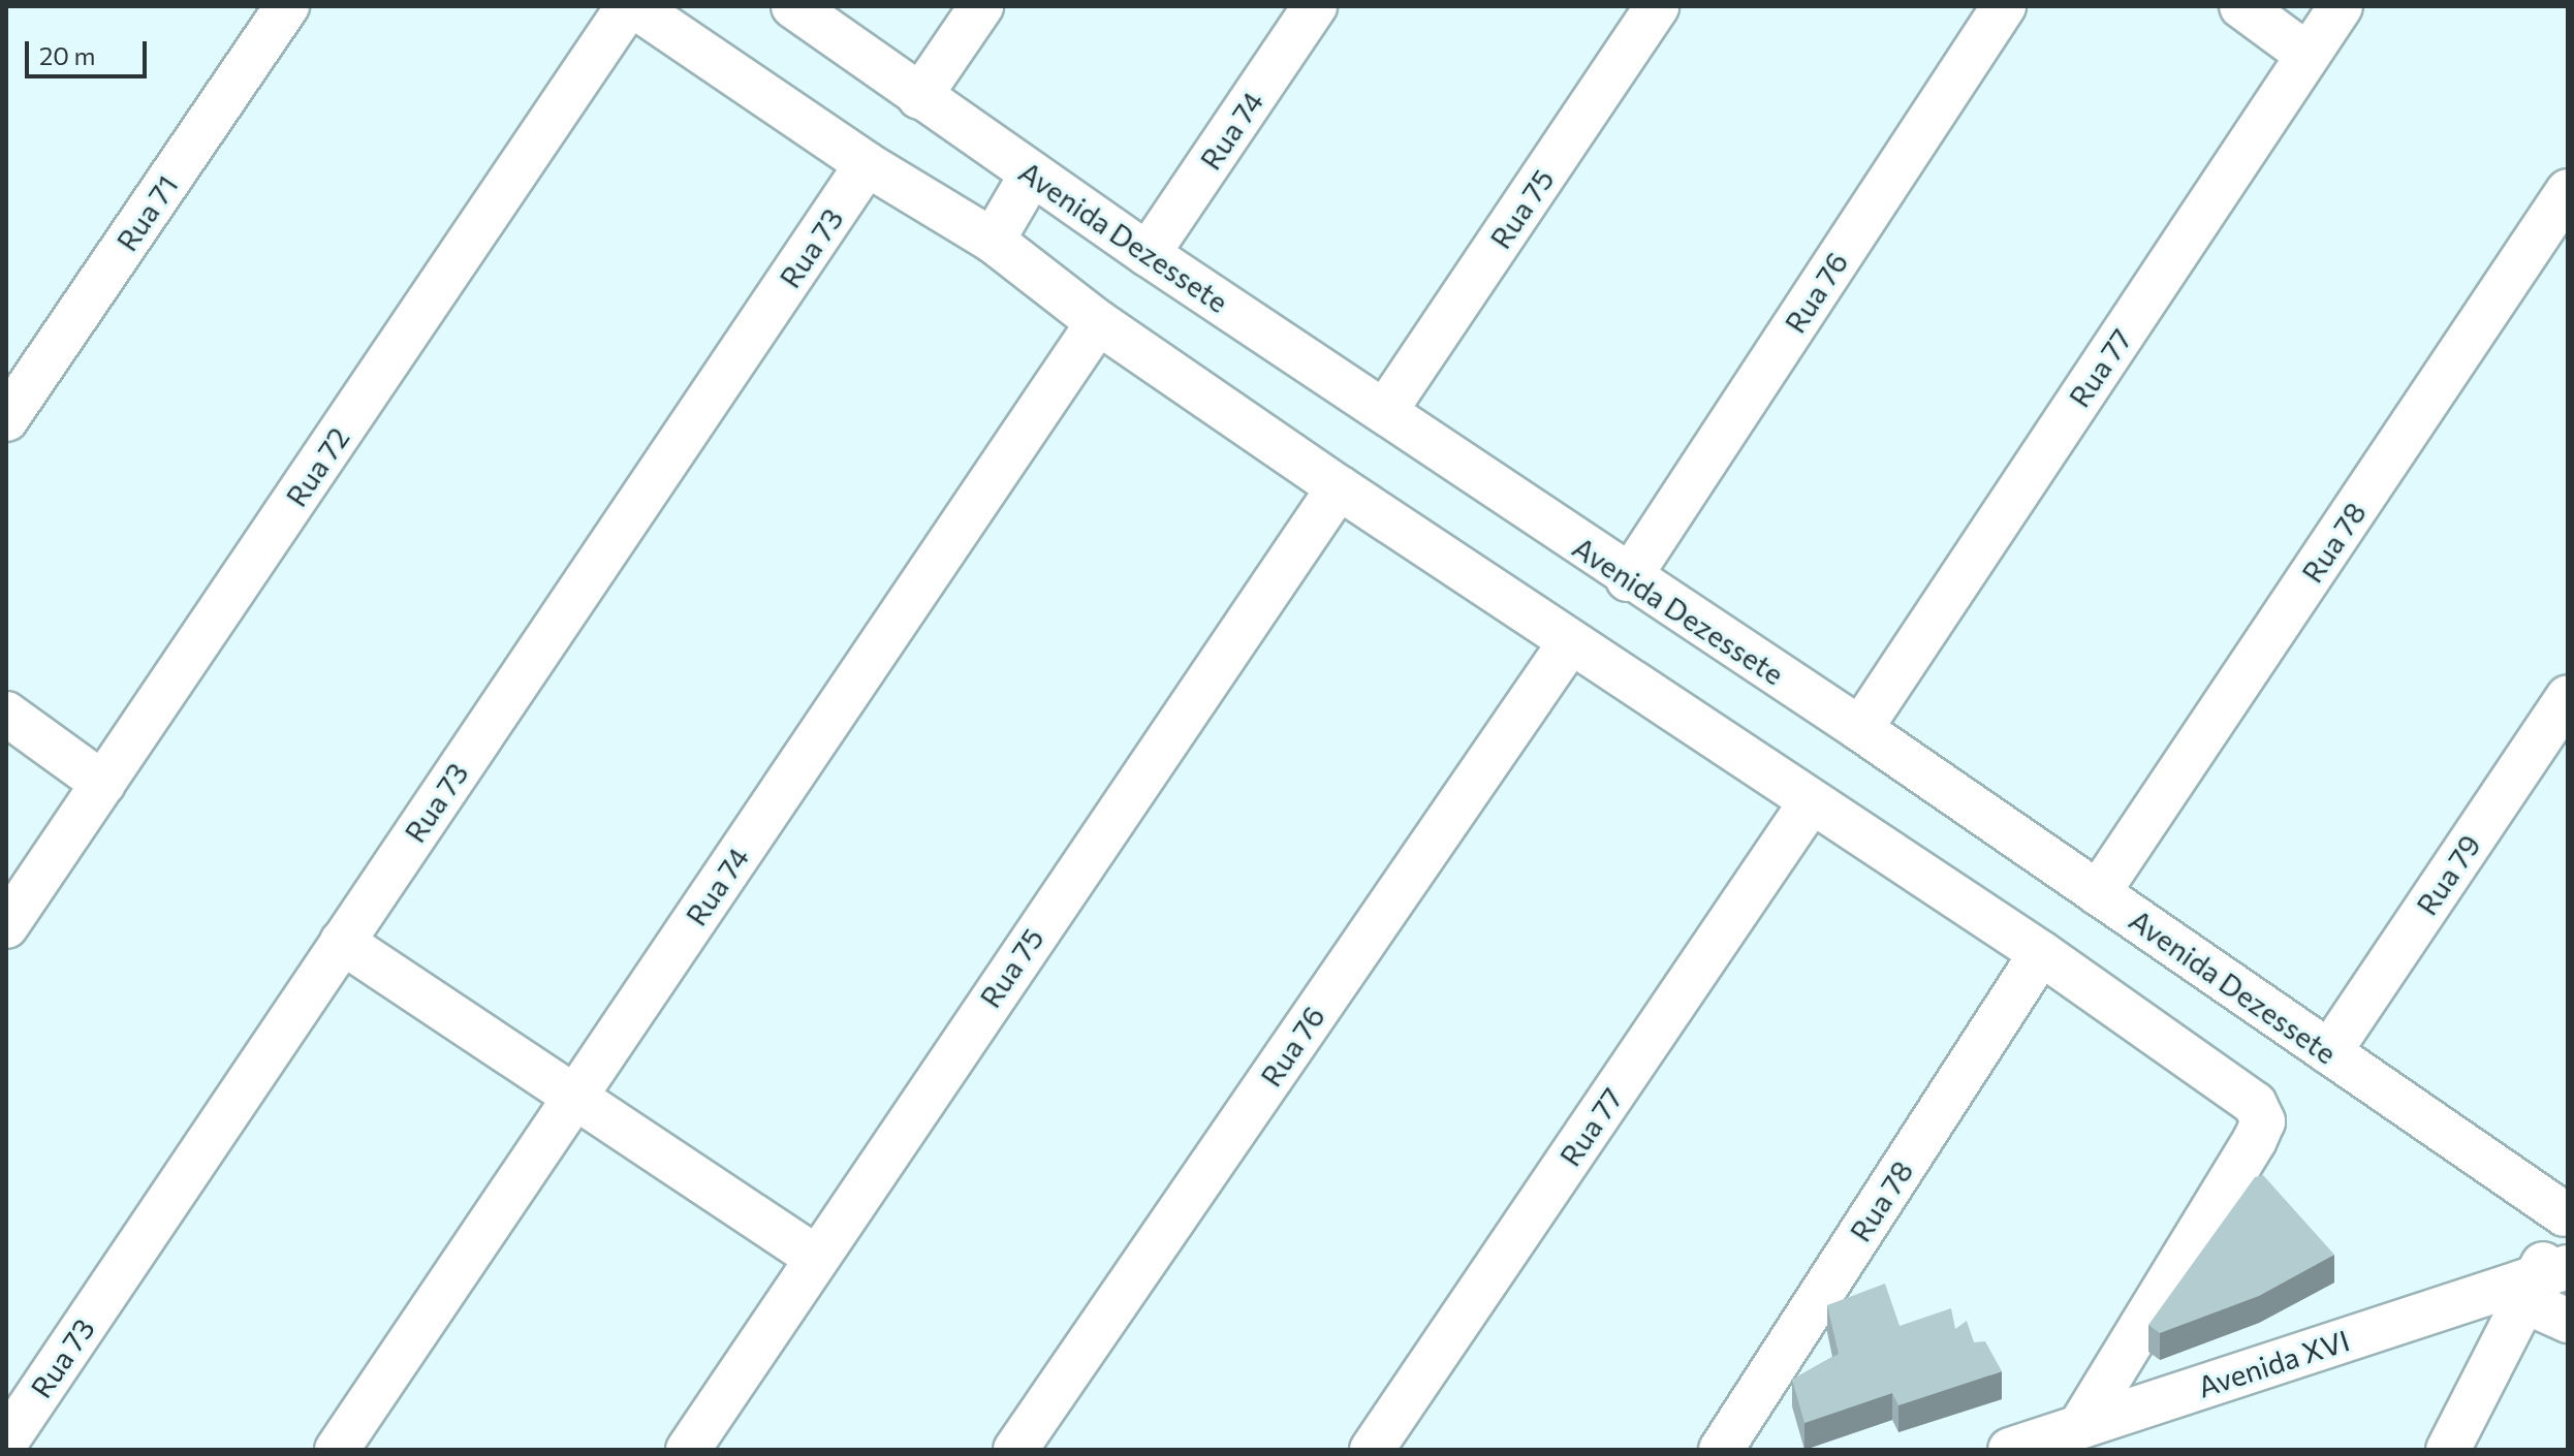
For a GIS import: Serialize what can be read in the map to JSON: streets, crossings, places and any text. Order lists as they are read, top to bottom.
{
  "streets": {
    "street": [
      "Rua 74",
      "Rua 75",
      "Rua 71",
      "Avenida Dezessete",
      "Rua 73",
      "Rua 76",
      "Rua 77",
      "Rua 72",
      "Rua 78",
      "Rua 79",
      "Avenida XVI"
    ]
  },
  "crossings": [
    ["Rua 74", "Avenida Dezessete"],
    ["Rua 75", "Avenida Dezessete"],
    ["Avenida Dezessete", "Rua 76"],
    ["Avenida Dezessete", "Rua 77"],
    ["Avenida Dezessete", "Rua 78"],
    ["Avenida Dezessete", "Rua 79"]
  ],
  "scale_bar": "20 m"
}
